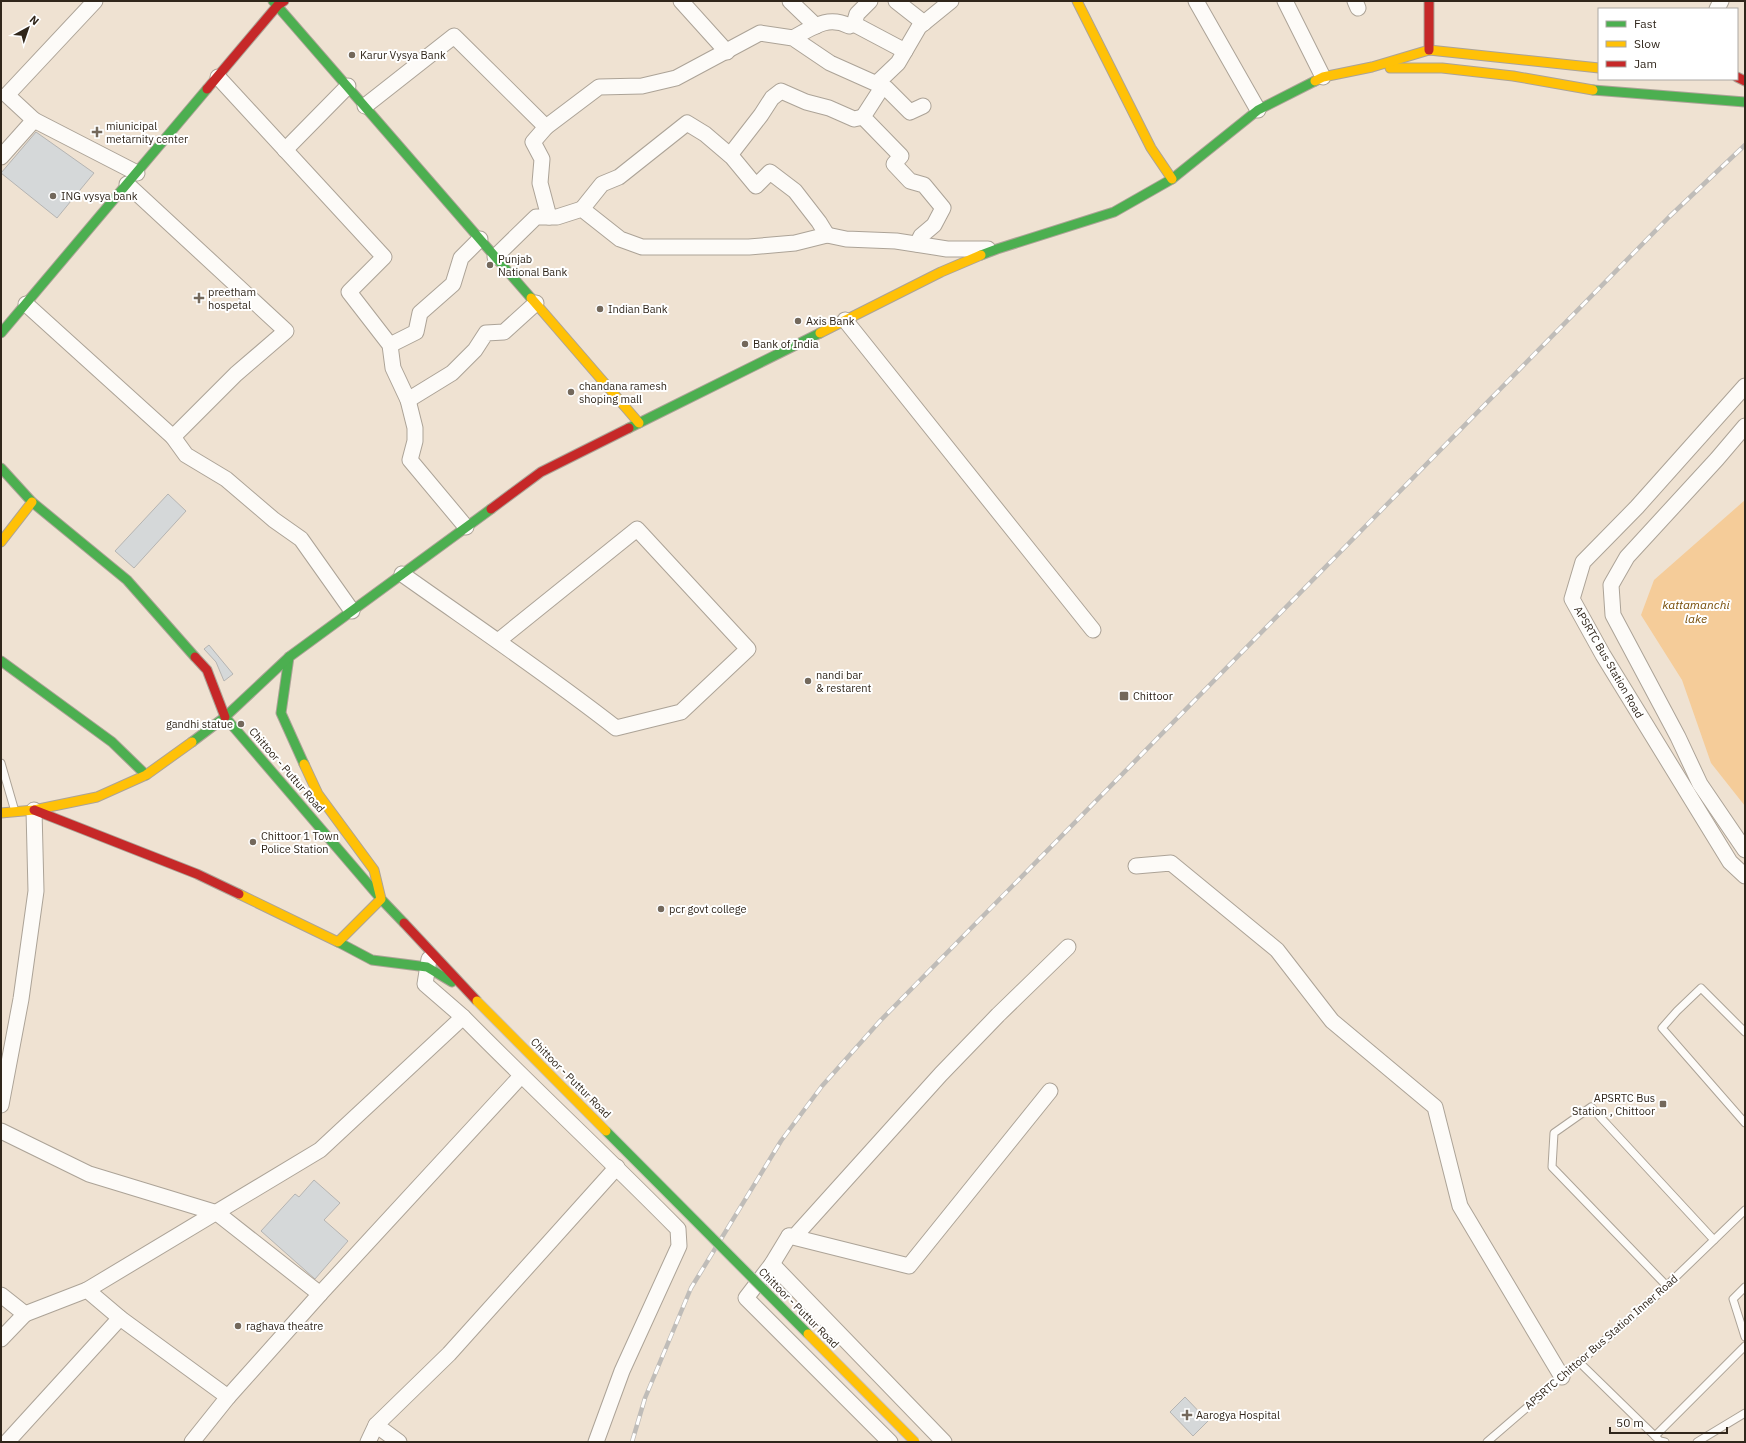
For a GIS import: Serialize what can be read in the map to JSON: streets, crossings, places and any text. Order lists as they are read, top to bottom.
{
  "streets": {
    "main road": ["Chittoor - Puttur Road"],
    "street": ["APSRTC Bus Station Road"],
    "lane": ["APSRTC Chittoor Bus Station Inner Road"]
  },
  "water": ["kattamanchi lake"],
  "places": {
    "other": [
      "Karur Vysya Bank",
      "ING vysya bank",
      "Punjab National Bank",
      "Indian Bank",
      "Axis Bank",
      "Bank of India",
      "chandana ramesh shoping mall",
      "nandi bar & restarent",
      "gandhi statue",
      "Chittoor 1 Town Police Station",
      "pcr govt college",
      "raghava theatre"
    ],
    "health": ["miunicipal metarnity center", "preetham hospetal", "Aarogya Hospital"],
    "transit": ["Chittoor", "APSRTC Bus Station , Chittoor"]
  },
  "legend": ["Fast", "Slow", "Jam"],
  "scale_bar": "50 m",
  "north": "top right"
}
